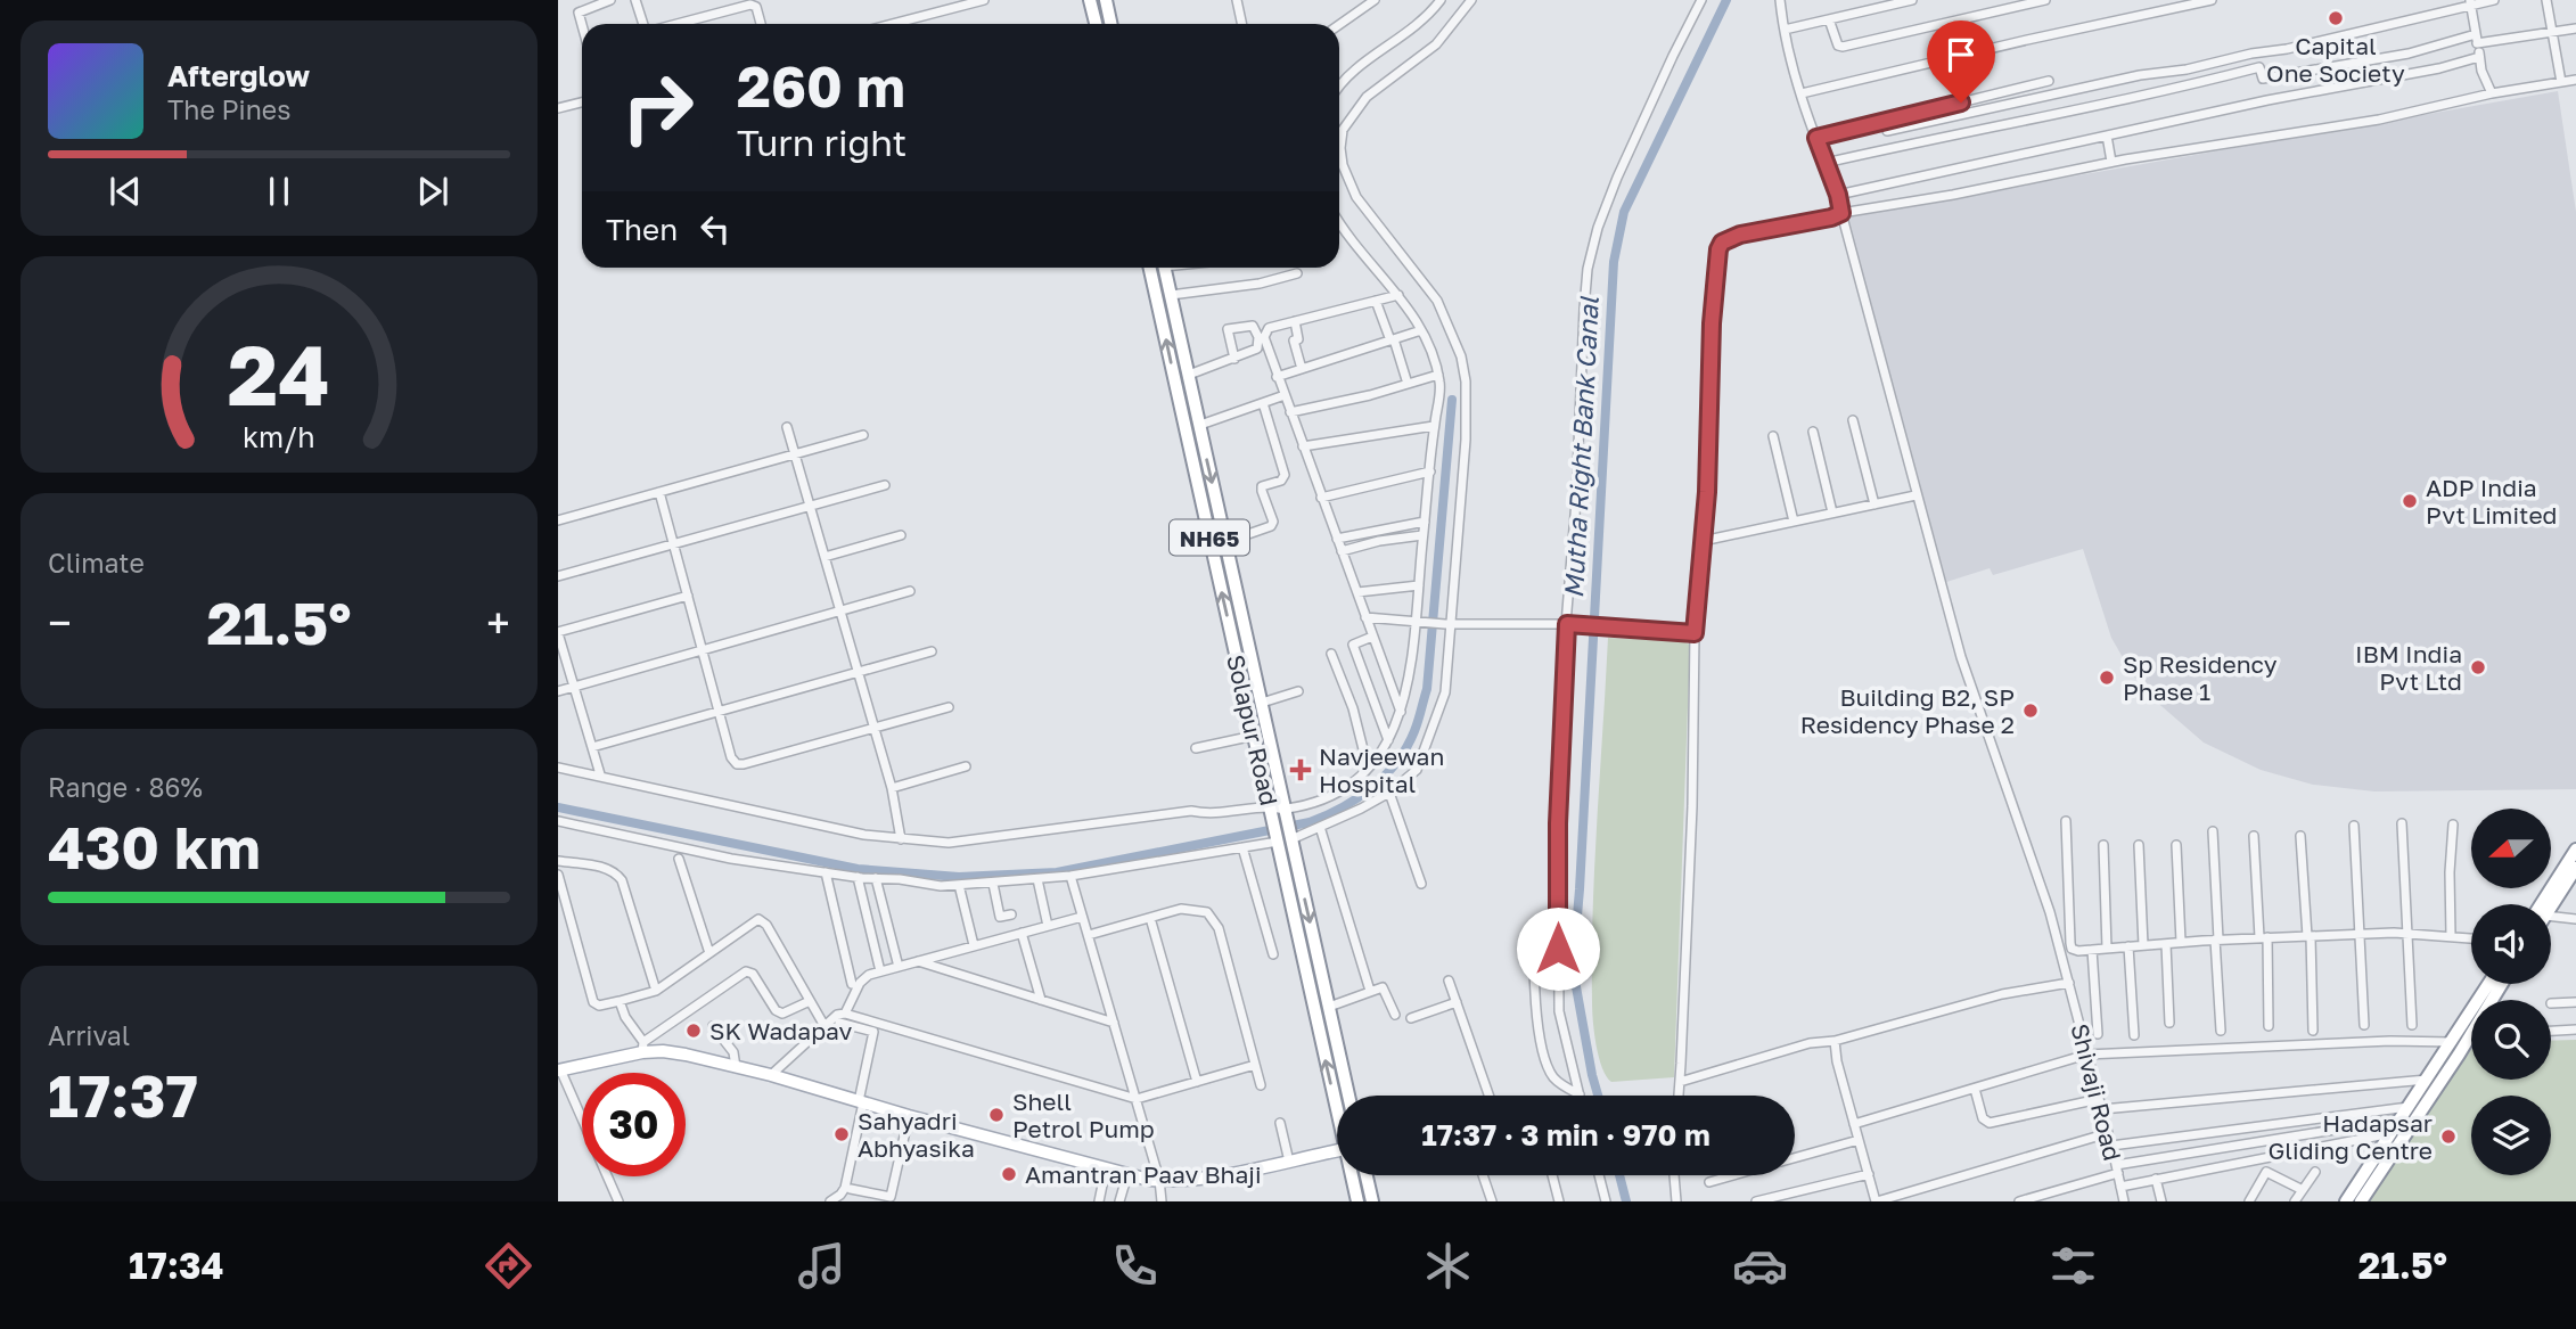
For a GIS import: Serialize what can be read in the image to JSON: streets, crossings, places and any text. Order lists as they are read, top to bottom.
{
  "streets": {
    "highway": ["NH65", "Solapur Road"],
    "street": ["Shivaji Road"]
  },
  "water": ["Mutha Right Bank Canal"],
  "places": {
    "other": [
      "Capital One Society",
      "ADP India Pvt Limited",
      "IBM India Pvt Ltd",
      "Sp Residency Phase 1",
      "Building B2, SP Residency Phase 2",
      "SK Wadapav",
      "Shell Petrol Pump",
      "Sahyadri Abhyasika",
      "Hadapsar Gliding Centre",
      "Amantran Paav Bhaji"
    ],
    "health": ["Navjeewan Hospital"]
  },
  "north": "left",
  "page": {
    "turn": ["260 m", "Turn right"],
    "song": ["Afterglow", "The Pines"],
    "then": "Then",
    "tile": [
      "Climate",
      ["Range · 86%", "430 km"],
      ["Arrival", "17:37"]
    ],
    "heat": ["−", "21.5°", "+"],
    "limit": "30",
    "trip": "17:37 · 3 min · 970 m",
    "tabs": ["17:34", "21.5°"],
    "gauge": ["24", "km/h"]
  }
}
